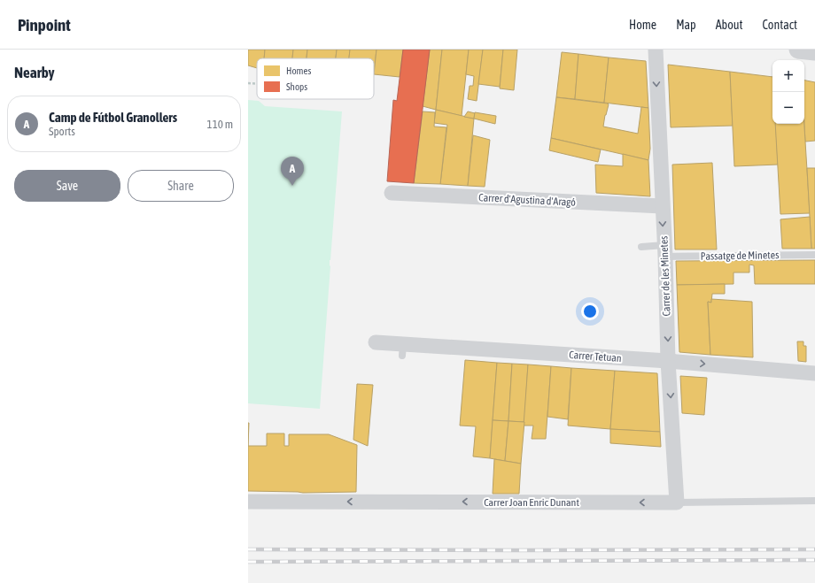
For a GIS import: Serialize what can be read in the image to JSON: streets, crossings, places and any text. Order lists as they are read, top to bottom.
{
  "streets": {
    "street": [
      "Carrer d'Agustina d'Aragó",
      "Carrer de les Minetes",
      "Carrer Tetuan",
      "Carrer Joan Enric Dunant"
    ],
    "lane": ["Passatge de Minetes"]
  },
  "crossings": [
    ["Carrer d'Agustina d'Aragó", "Carrer de les Minetes"],
    ["Passatge de Minetes", "Carrer de les Minetes"],
    ["Carrer de les Minetes", "Carrer Tetuan"],
    ["Carrer de les Minetes", "Carrer Joan Enric Dunant"]
  ],
  "one_way": ["Carrer de les Minetes", "Carrer Joan Enric Dunant"],
  "legend": ["Homes", "Shops"],
  "page": {
    "header": "Pinpoint",
    "nav": [
      "Home",
      "Map",
      "About",
      "Contact"
    ],
    "heading": "Nearby",
    "map_buttons": ["+", "−"],
    "list": [
      {
        "mark": "A",
        "name": "Camp de Fútbol Granollers",
        "note": "Sports",
        "value": "110 m"
      }
    ],
    "pins": "A",
    "buttons": ["Save", "Share"]
  }
}
